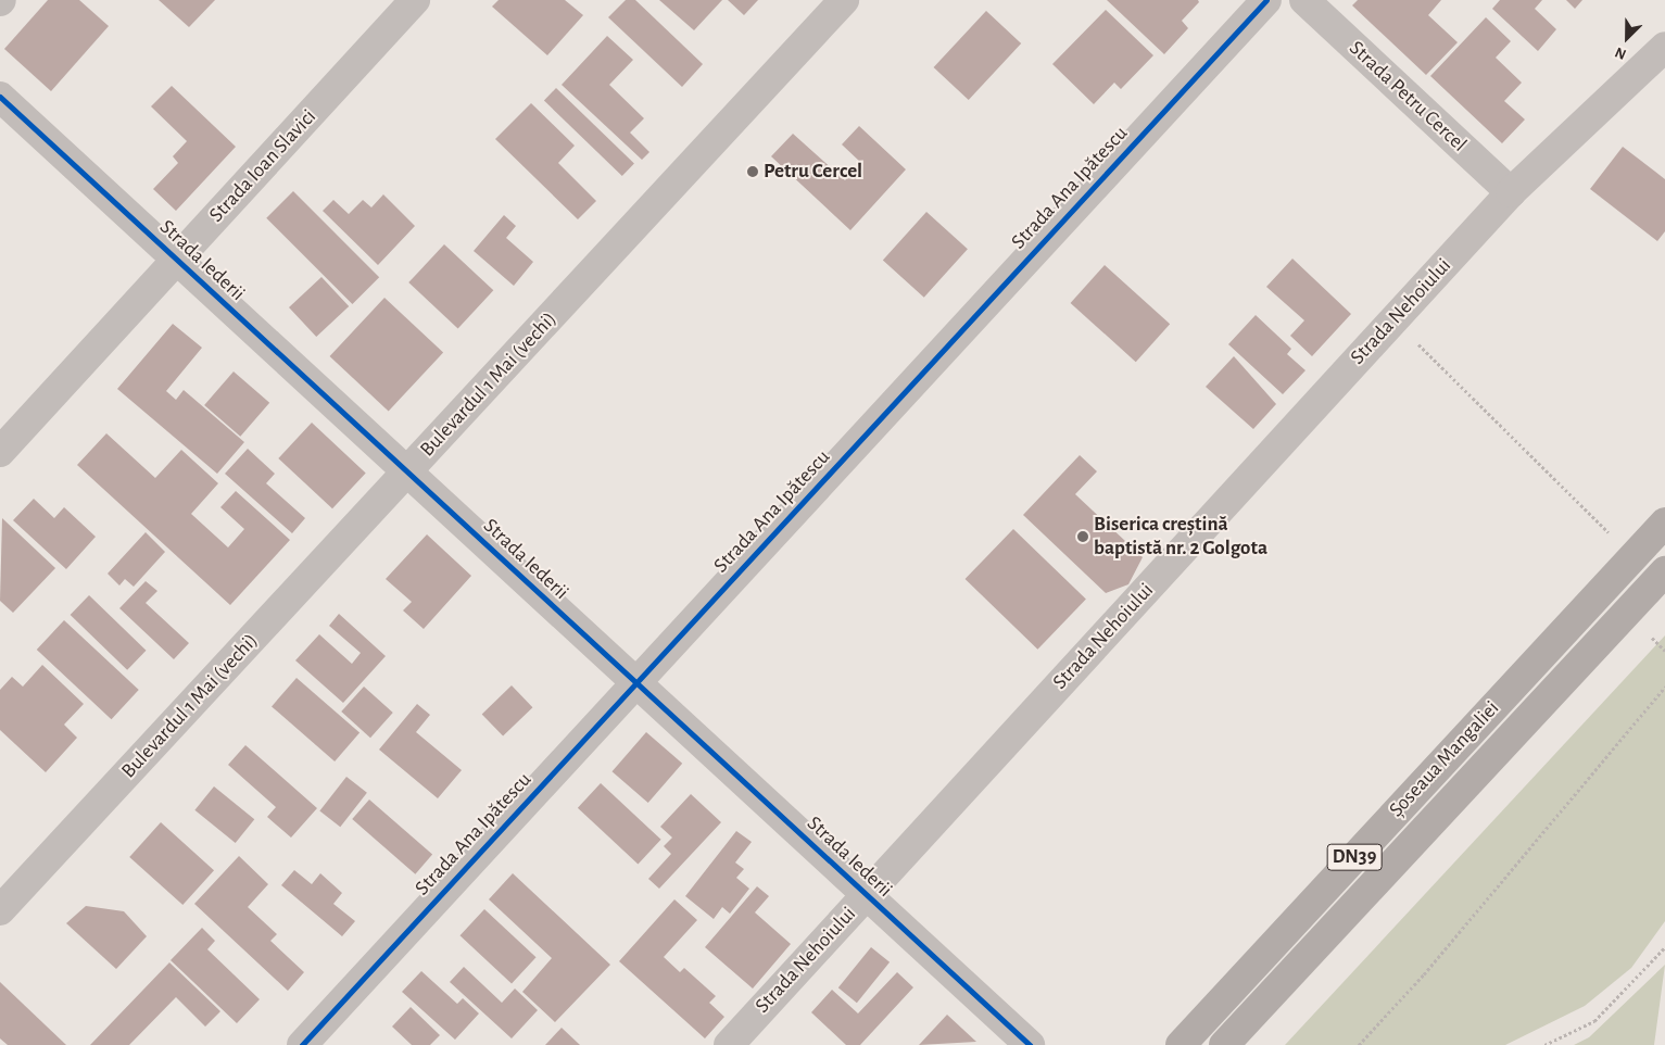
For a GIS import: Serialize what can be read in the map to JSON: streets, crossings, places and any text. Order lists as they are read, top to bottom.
{
  "streets": {
    "main road": ["Șoseaua Mangaliei", "DN39"],
    "street": [
      "Strada Petru Cercel",
      "Strada Ioan Slavici",
      "Strada Ana Ipătescu",
      "Strada Iederii",
      "Strada Nehoiului",
      "Bulevardul 1 Mai (vechi)"
    ]
  },
  "crossings": [
    ["Strada Petru Cercel", "Strada Nehoiului"],
    ["Strada Ioan Slavici", "Strada Iederii"],
    ["Strada Ana Ipătescu", "Strada Iederii"],
    ["Strada Iederii", "Strada Nehoiului"],
    ["Strada Iederii", "Bulevardul 1 Mai (vechi)"]
  ],
  "places": ["Petru Cercel", "Biserica creștină baptistă nr. 2 Golgota"],
  "north": "bottom left"
}
